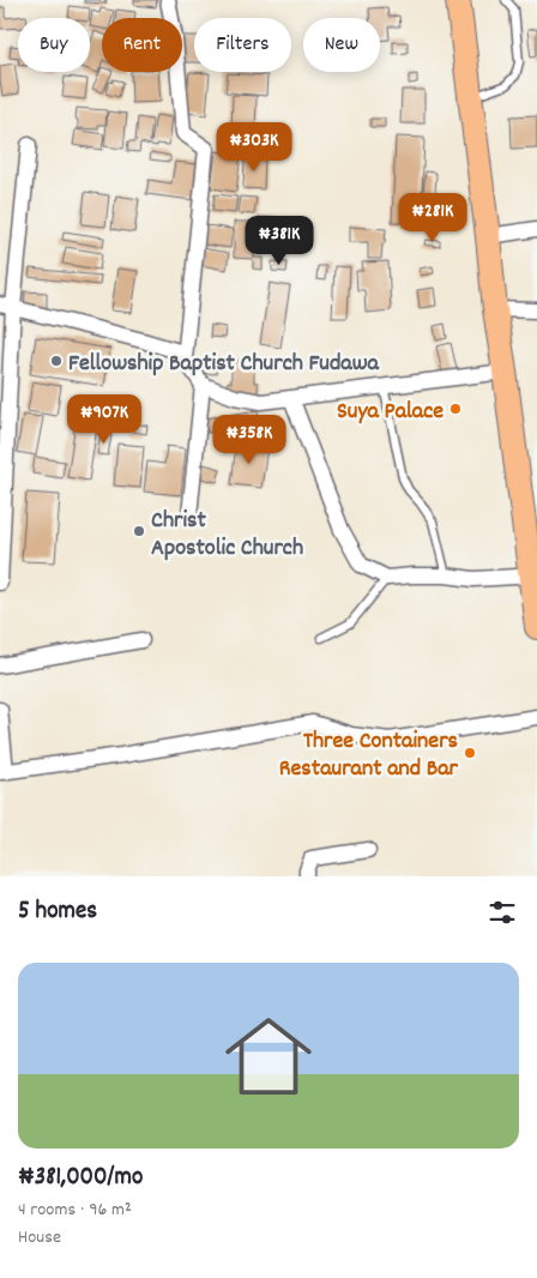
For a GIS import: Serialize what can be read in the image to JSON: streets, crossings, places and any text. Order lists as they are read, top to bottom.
{
  "places": [
    "Fellowship Baptist Church Fudawa",
    "Suya Palace",
    "Christ Apostolic Church",
    "Three Containers Restaurant and Bar"
  ],
  "page": {
    "chip": [
      "Buy",
      "Rent",
      "Filters",
      "New"
    ],
    "price": [
      "₦303K",
      "₦281K",
      "₦381K",
      "₦907K",
      "₦358K"
    ],
    "heading": "5 homes",
    "list": [
      {
        "name": "₦381,000/mo",
        "note": "4 rooms · 96 m² · House"
      }
    ]
  }
}
